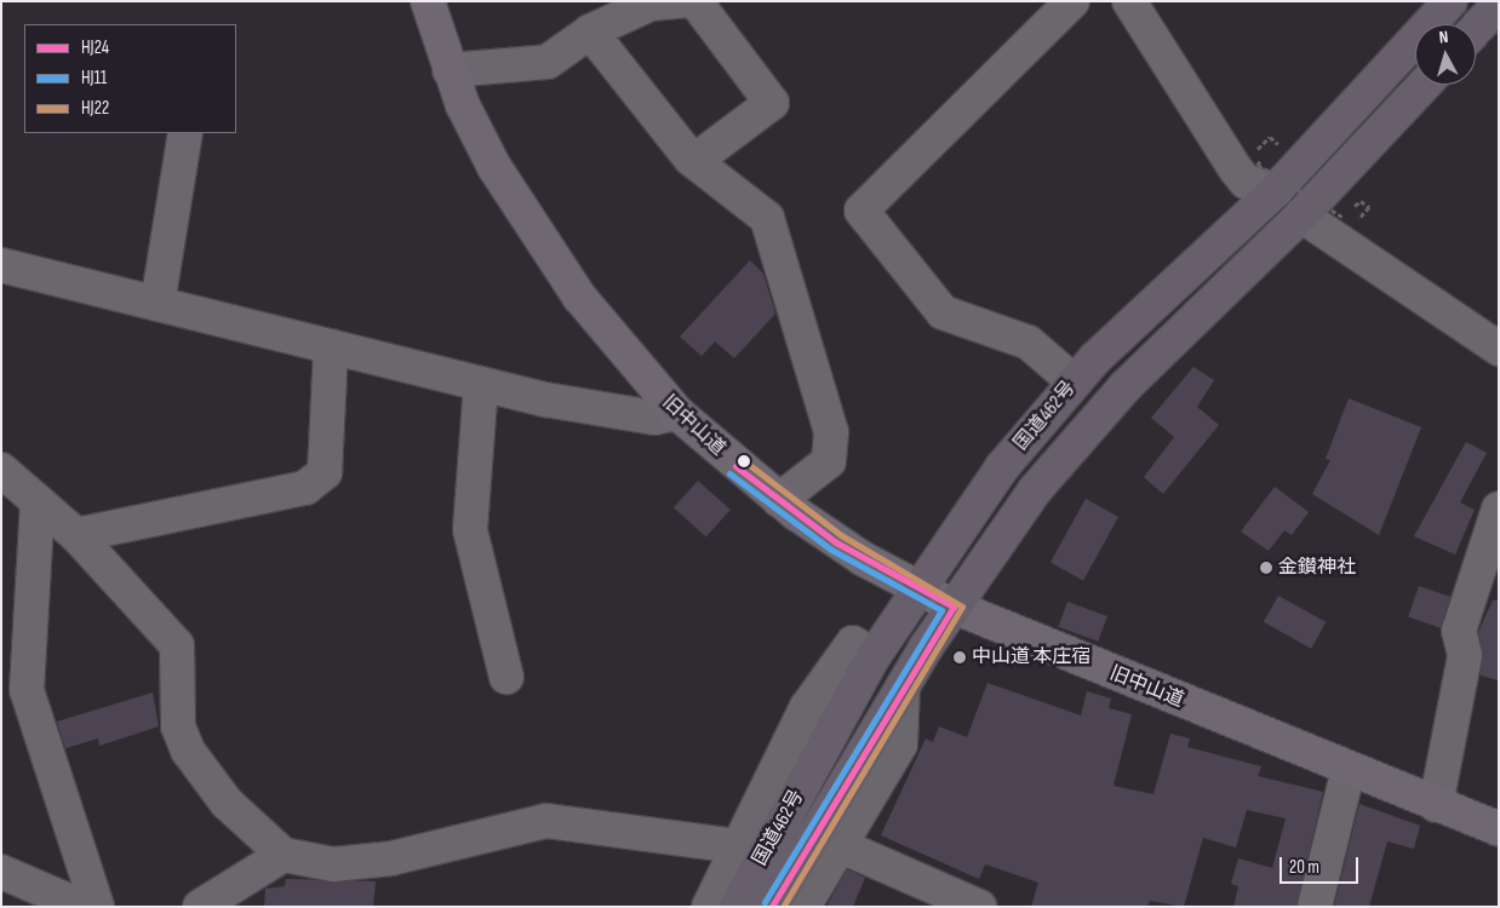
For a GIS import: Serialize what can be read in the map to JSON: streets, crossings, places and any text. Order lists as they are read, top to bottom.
{
  "streets": {
    "highway": ["国道462号"],
    "main road": ["旧中山道"]
  },
  "crossings": [
    ["国道462号", "旧中山道"]
  ],
  "places": ["金鑚神社", "中山道 本庄宿"],
  "lines": ["transit line HJ22", "transit line HJ24", "transit line HJ11"],
  "legend": ["HJ24", "HJ11", "HJ22"],
  "scale_bar": "20 m",
  "north": "top"
}
